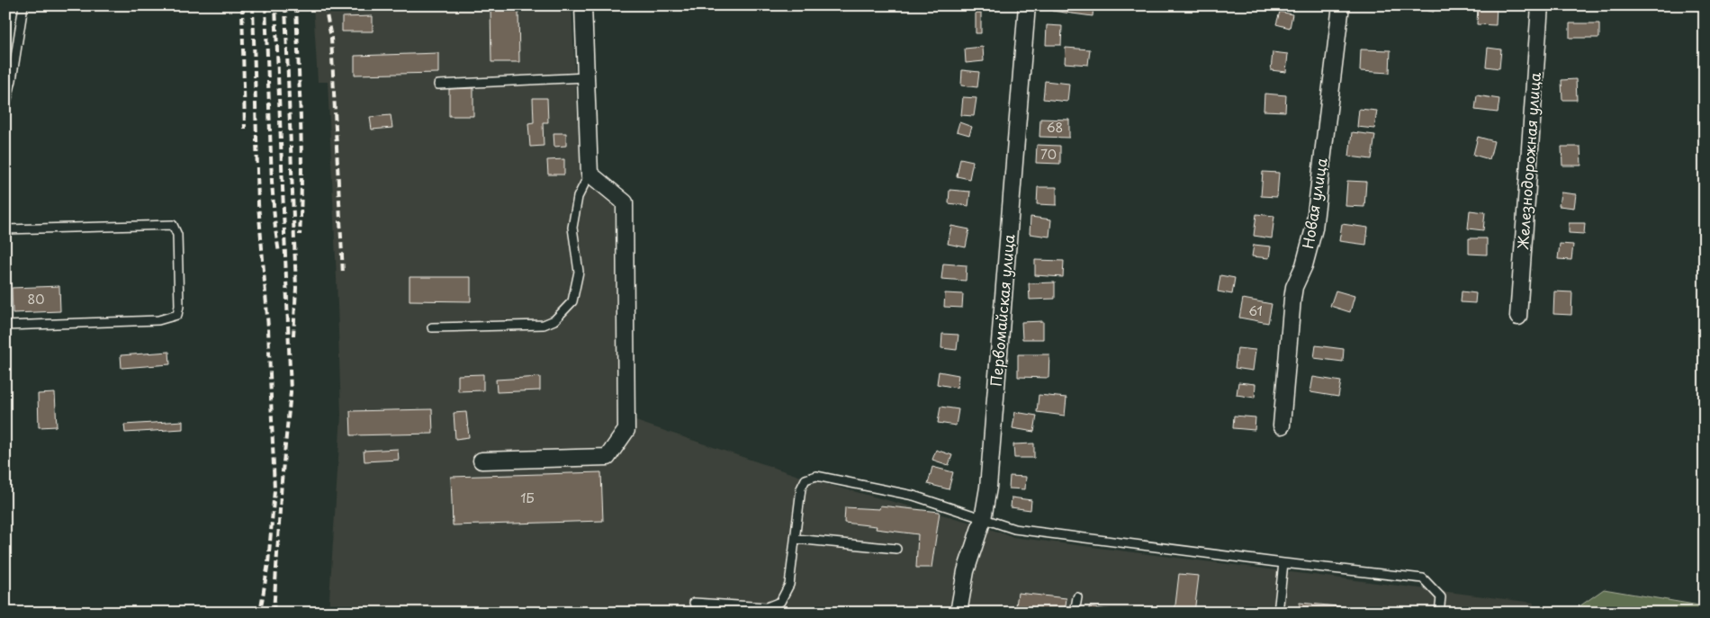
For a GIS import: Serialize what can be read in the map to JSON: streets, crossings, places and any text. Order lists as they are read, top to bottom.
{
  "streets": {
    "street": ["Железнодорожная улица", "Новая улица", "Первомайская улица"]
  },
  "house_numbers": [
    "68",
    "70",
    "80",
    "61",
    "1Б"
  ]
}
